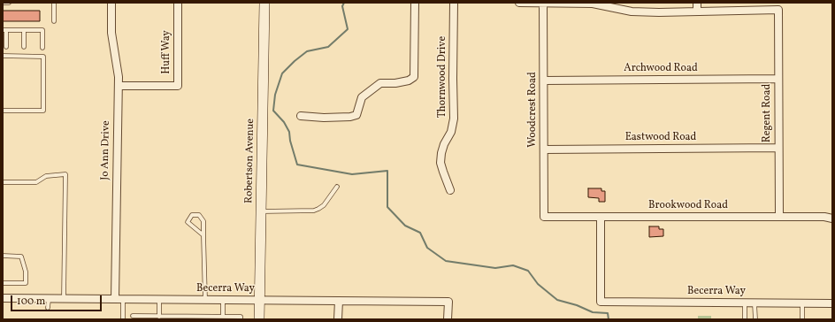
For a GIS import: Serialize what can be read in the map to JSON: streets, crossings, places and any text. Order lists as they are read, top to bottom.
{
  "streets": {
    "street": [
      "Huff Way",
      "Archwood Road",
      "Thornwood Drive",
      "Woodcrest Road",
      "Regent Road",
      "Eastwood Road",
      "Jo Ann Drive",
      "Robertson Avenue",
      "Brookwood Road",
      "Becerra Way"
    ]
  },
  "crossings": [
    ["Huff Way", "Jo Ann Drive"],
    ["Archwood Road", "Woodcrest Road"],
    ["Archwood Road", "Regent Road"],
    ["Woodcrest Road", "Eastwood Road"],
    ["Woodcrest Road", "Brookwood Road"],
    ["Regent Road", "Eastwood Road"],
    ["Regent Road", "Brookwood Road"],
    ["Jo Ann Drive", "Becerra Way"],
    ["Robertson Avenue", "Becerra Way"],
    ["Brookwood Road", "Becerra Way"]
  ],
  "scale_bar": "100 m"
}
